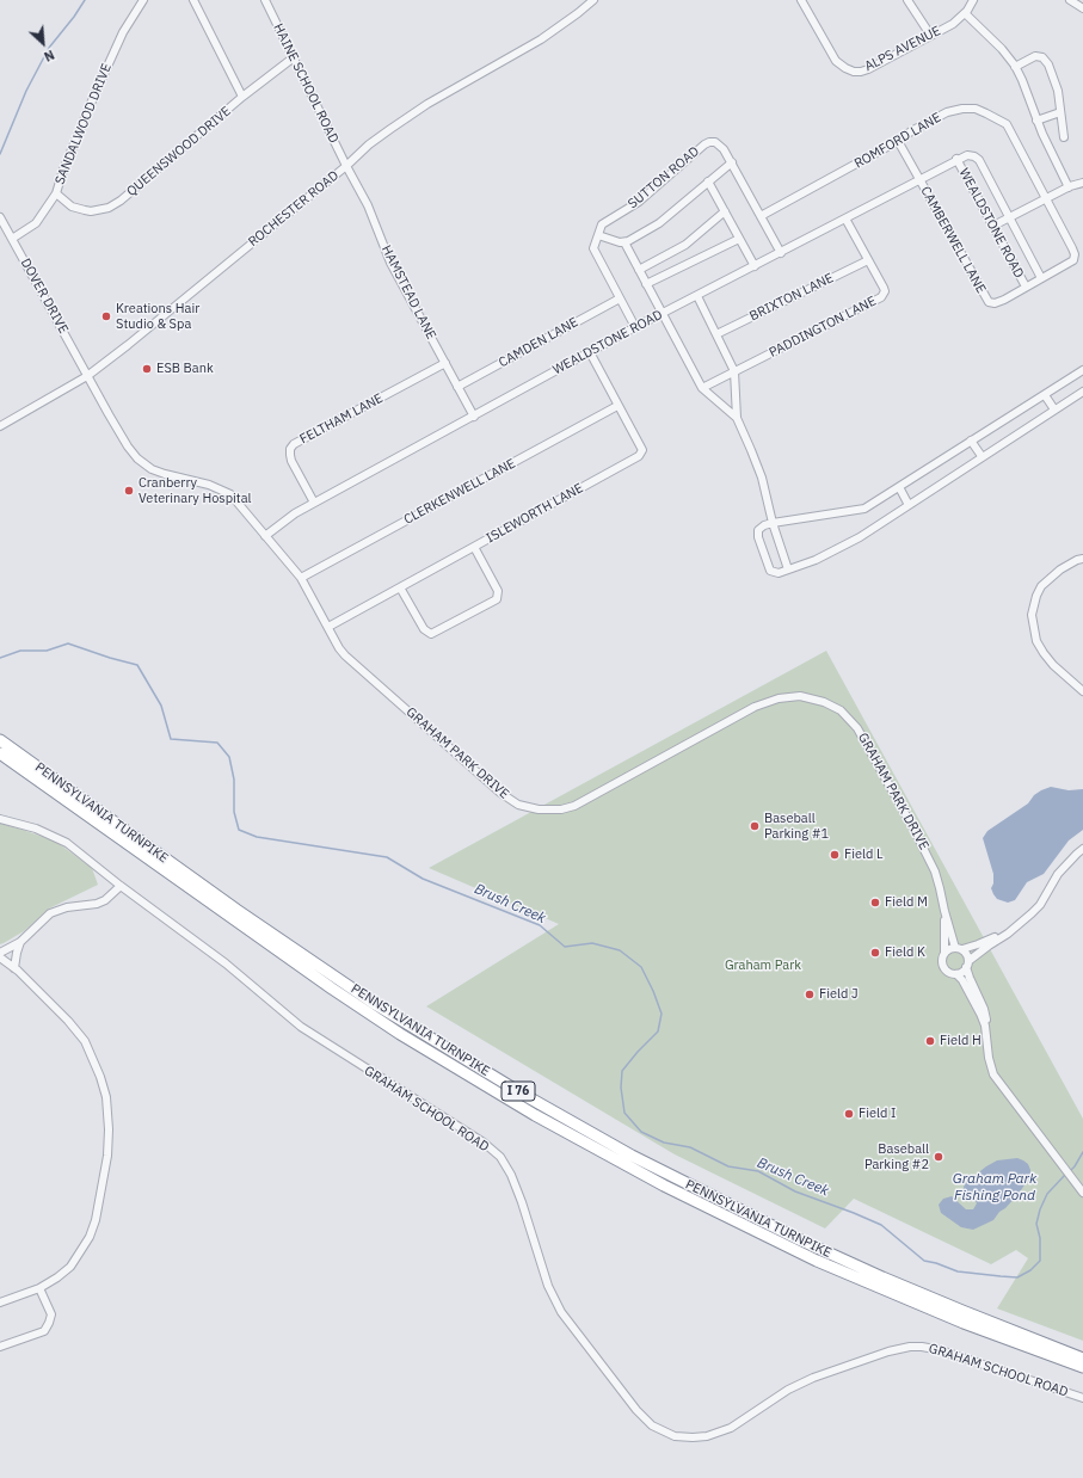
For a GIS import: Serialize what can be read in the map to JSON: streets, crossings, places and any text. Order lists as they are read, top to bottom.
{
  "streets": {
    "highway": ["PENNSYLVANIA TURNPIKE", "I 76"],
    "street": [
      "ALPS AVENUE",
      "HAINE SCHOOL ROAD",
      "SANDALWOOD DRIVE",
      "ROMFORD LANE",
      "QUEENSWOOD DRIVE",
      "SUTTON ROAD",
      "ROCHESTER ROAD",
      "WEALDSTONE ROAD",
      "CAMBERWELL LANE",
      "HAMSTEAD LANE",
      "DOVER DRIVE",
      "BRIXTON LANE",
      "PADDINGTON LANE",
      "CAMDEN LANE",
      "FELTHAM LANE",
      "CLERKENWELL LANE",
      "ISLEWORTH LANE",
      "GRAHAM PARK DRIVE",
      "GRAHAM SCHOOL ROAD"
    ]
  },
  "crossings": [
    ["HAINE SCHOOL ROAD", "QUEENSWOOD DRIVE"],
    ["HAINE SCHOOL ROAD", "ROCHESTER ROAD"],
    ["HAINE SCHOOL ROAD", "HAMSTEAD LANE"],
    ["SANDALWOOD DRIVE", "QUEENSWOOD DRIVE"],
    ["SANDALWOOD DRIVE", "DOVER DRIVE"],
    ["ROMFORD LANE", "SUTTON ROAD"],
    ["ROMFORD LANE", "WEALDSTONE ROAD"],
    ["ROMFORD LANE", "CAMBERWELL LANE"],
    ["SUTTON ROAD", "WEALDSTONE ROAD"],
    ["ROCHESTER ROAD", "HAMSTEAD LANE"],
    ["ROCHESTER ROAD", "DOVER DRIVE"],
    ["ROCHESTER ROAD", "GRAHAM PARK DRIVE"],
    ["WEALDSTONE ROAD", "CAMBERWELL LANE"],
    ["WEALDSTONE ROAD", "HAMSTEAD LANE"],
    ["WEALDSTONE ROAD", "PADDINGTON LANE"],
    ["WEALDSTONE ROAD", "FELTHAM LANE"],
    ["WEALDSTONE ROAD", "ISLEWORTH LANE"],
    ["WEALDSTONE ROAD", "GRAHAM PARK DRIVE"],
    ["HAMSTEAD LANE", "CAMDEN LANE"],
    ["HAMSTEAD LANE", "FELTHAM LANE"],
    ["DOVER DRIVE", "GRAHAM PARK DRIVE"],
    ["BRIXTON LANE", "PADDINGTON LANE"],
    ["CLERKENWELL LANE", "ISLEWORTH LANE"],
    ["CLERKENWELL LANE", "GRAHAM PARK DRIVE"],
    ["ISLEWORTH LANE", "GRAHAM PARK DRIVE"]
  ],
  "water": ["Brush Creek", "Graham Park Fishing Pond"],
  "parks": ["Graham Park"],
  "places": [
    "Kreations Hair Studio & Spa",
    "ESB Bank",
    "Cranberry Veterinary Hospital",
    "Baseball Parking #1",
    "Field L",
    "Field M",
    "Field K",
    "Field J",
    "Field H",
    "Field I",
    "Baseball Parking #2"
  ],
  "north": "bottom right"
}
